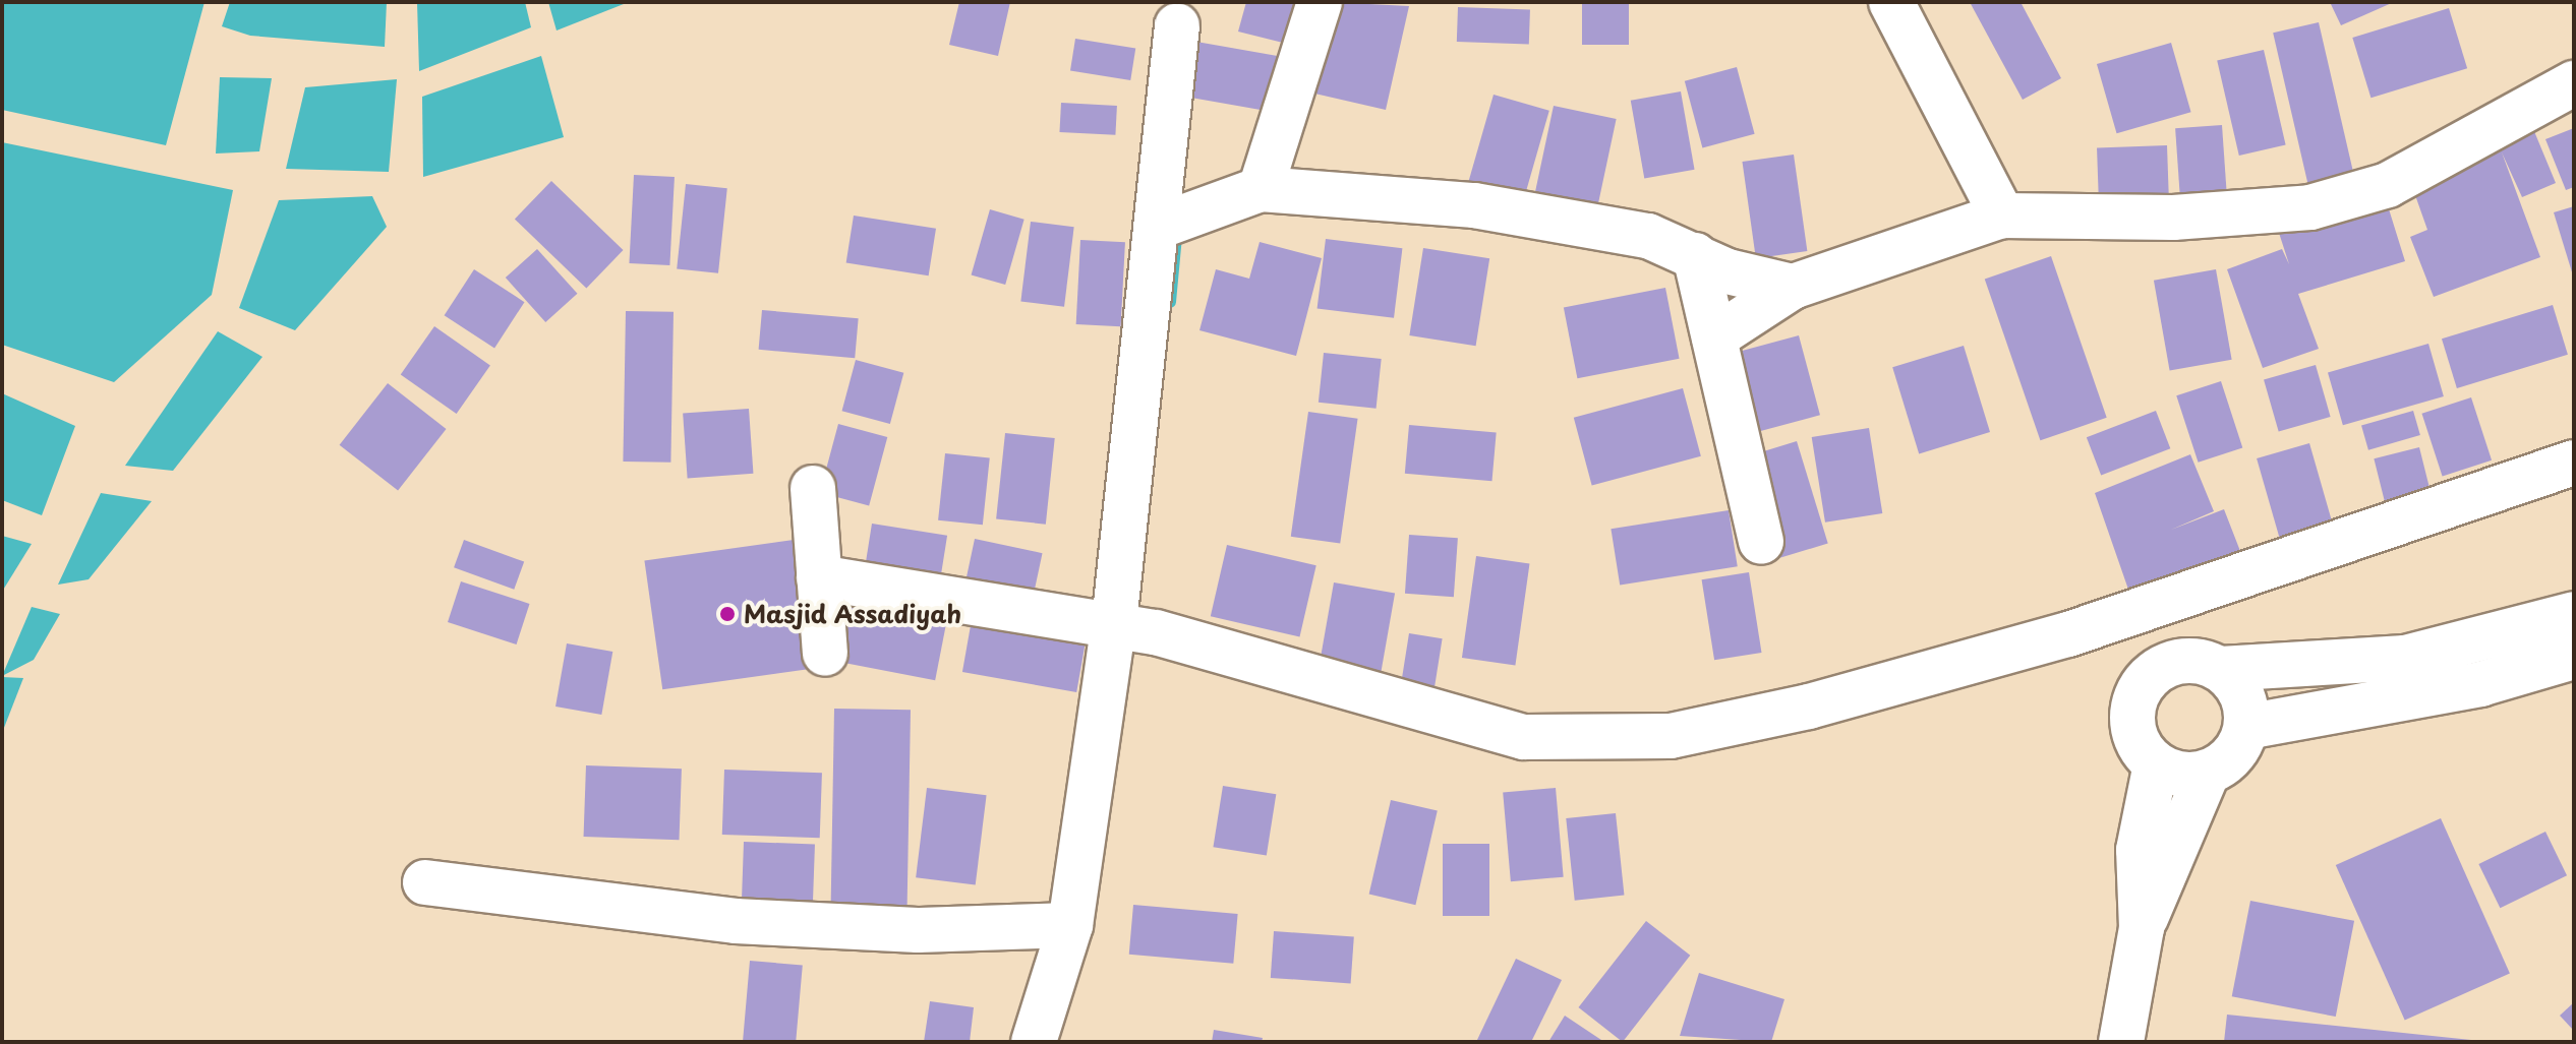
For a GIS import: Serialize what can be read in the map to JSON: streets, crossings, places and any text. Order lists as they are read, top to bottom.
{
  "places": ["Masjid Assadiyah"]
}
